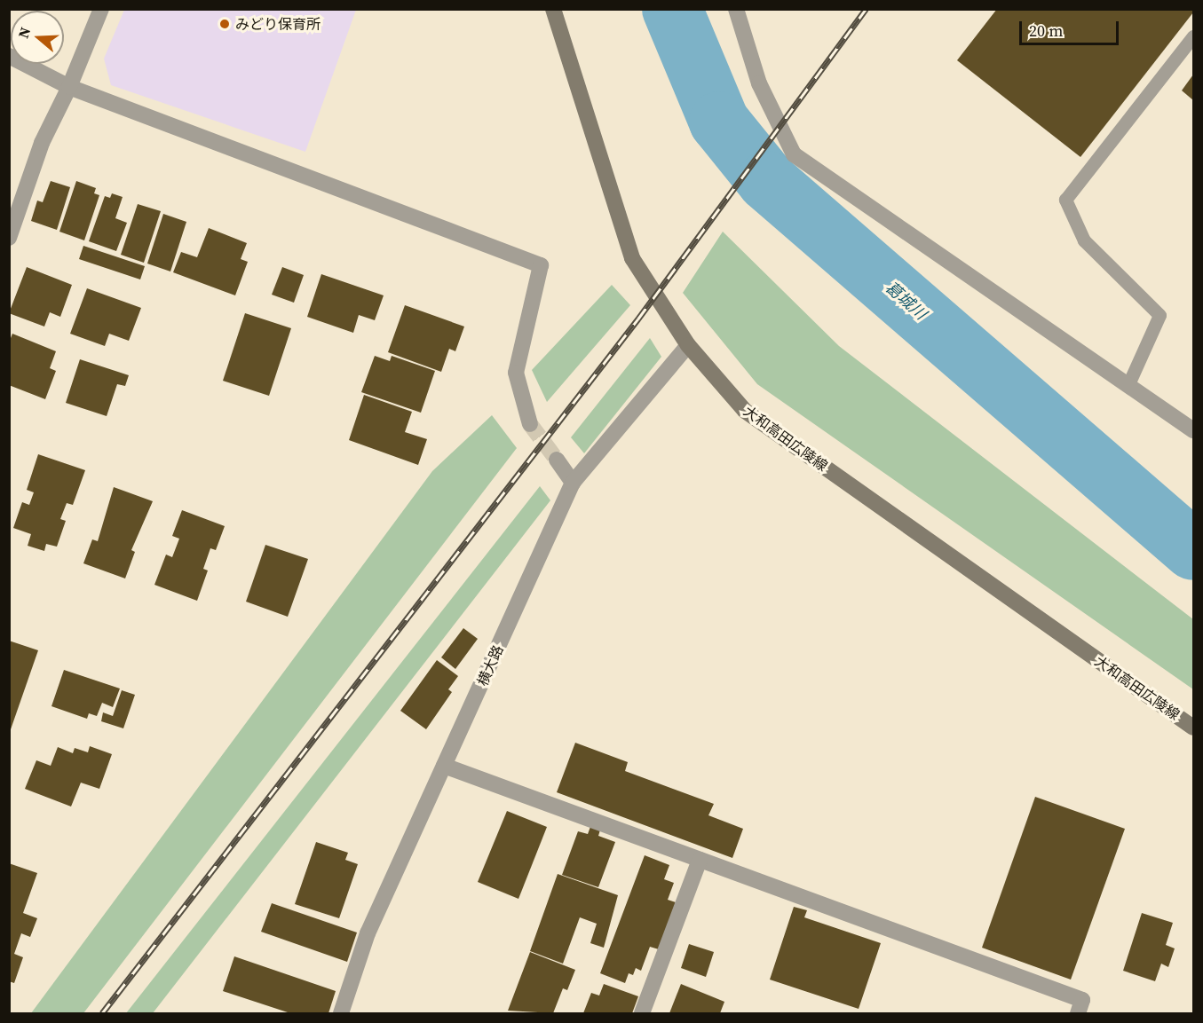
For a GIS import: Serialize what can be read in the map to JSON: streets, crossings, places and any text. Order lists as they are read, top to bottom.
{
  "streets": {
    "main road": ["大和高田広陵線"],
    "street": ["横大路"]
  },
  "crossings": [
    ["大和高田広陵線", "横大路"]
  ],
  "water": ["葛城川"],
  "places": ["みどり保育所"],
  "scale_bar": "20 m",
  "north": "left"
}
